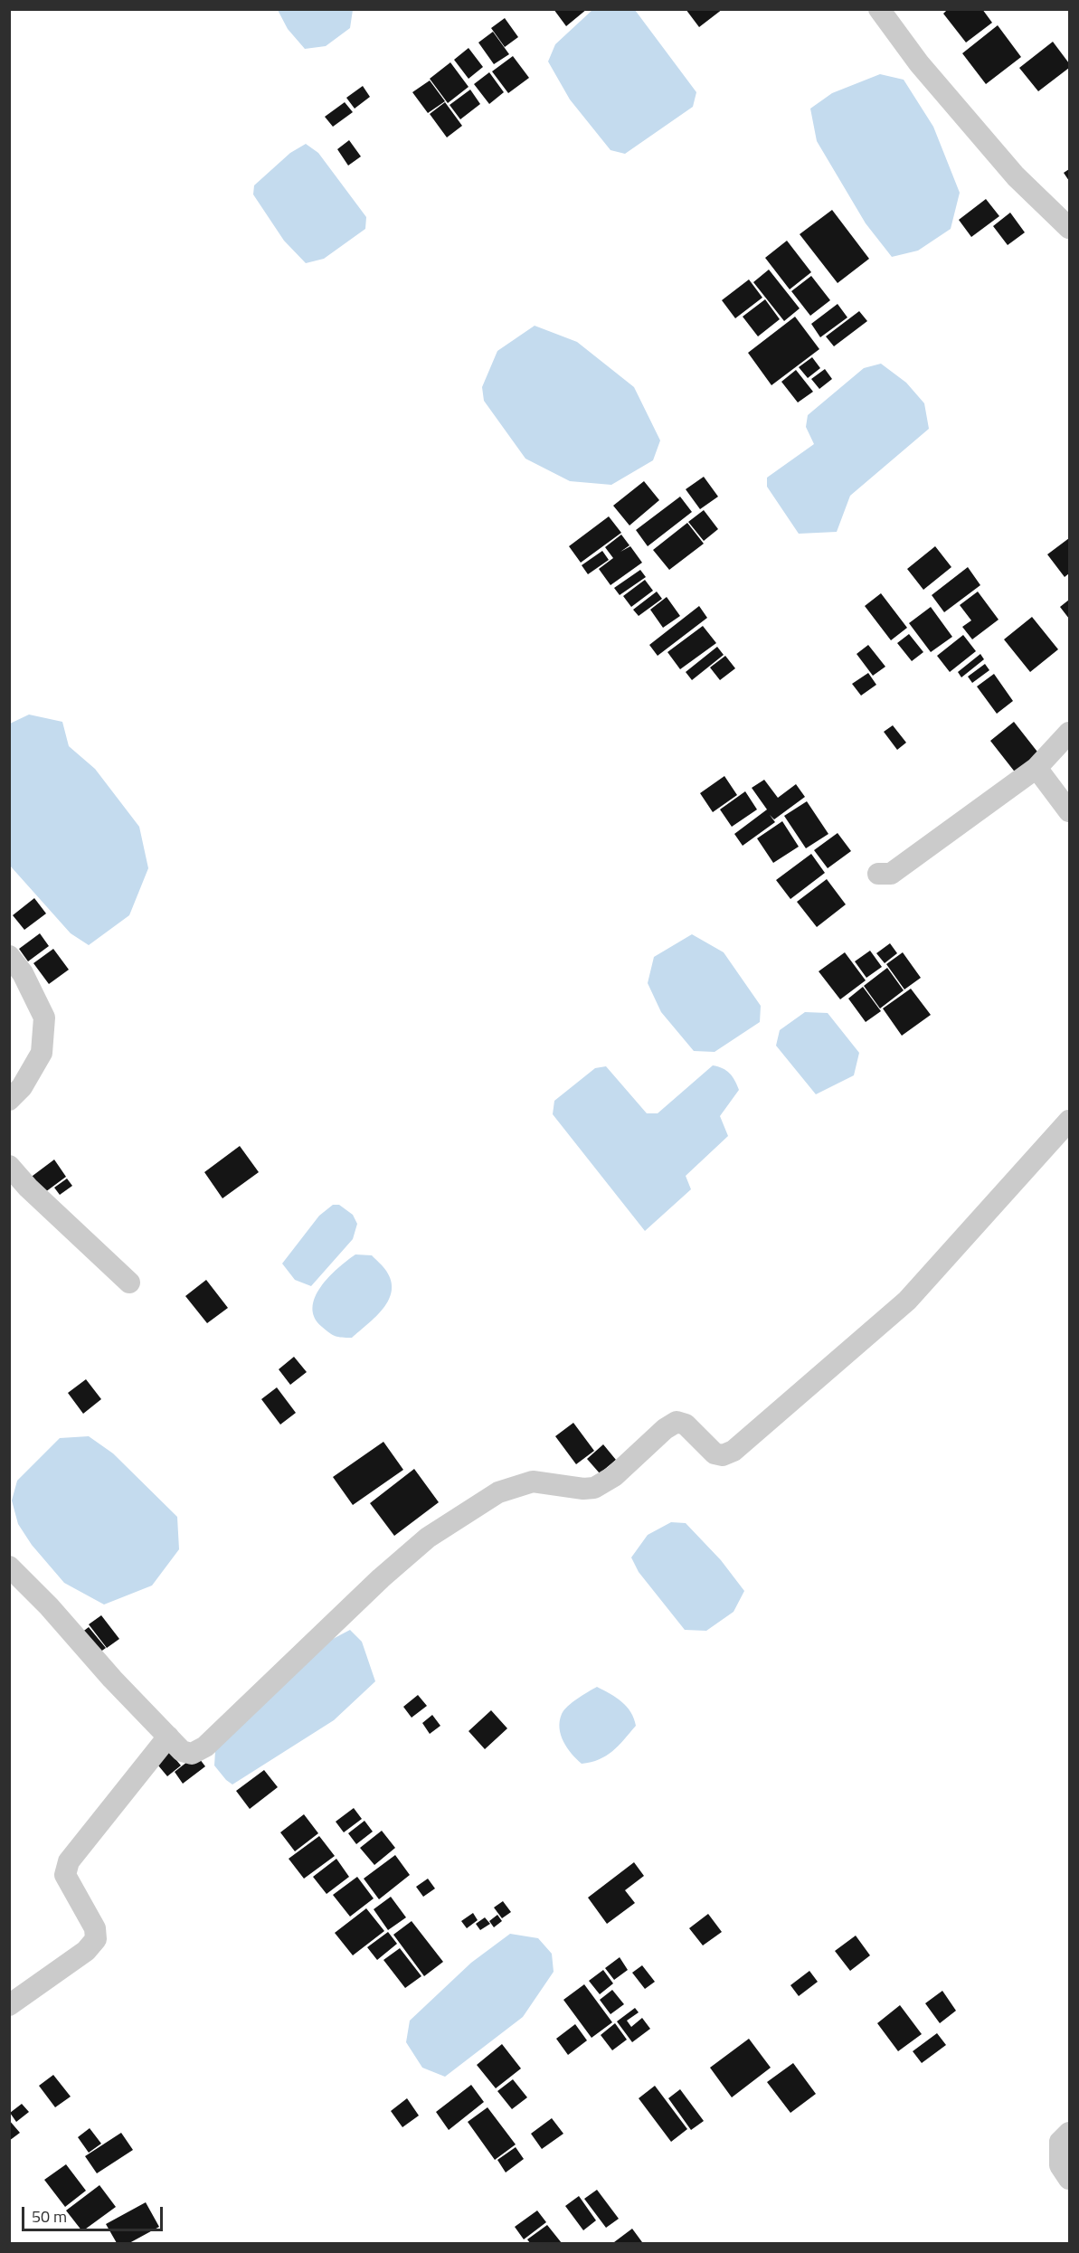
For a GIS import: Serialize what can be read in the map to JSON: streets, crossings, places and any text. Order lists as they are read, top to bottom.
{
  "scale_bar": "50 m"
}
